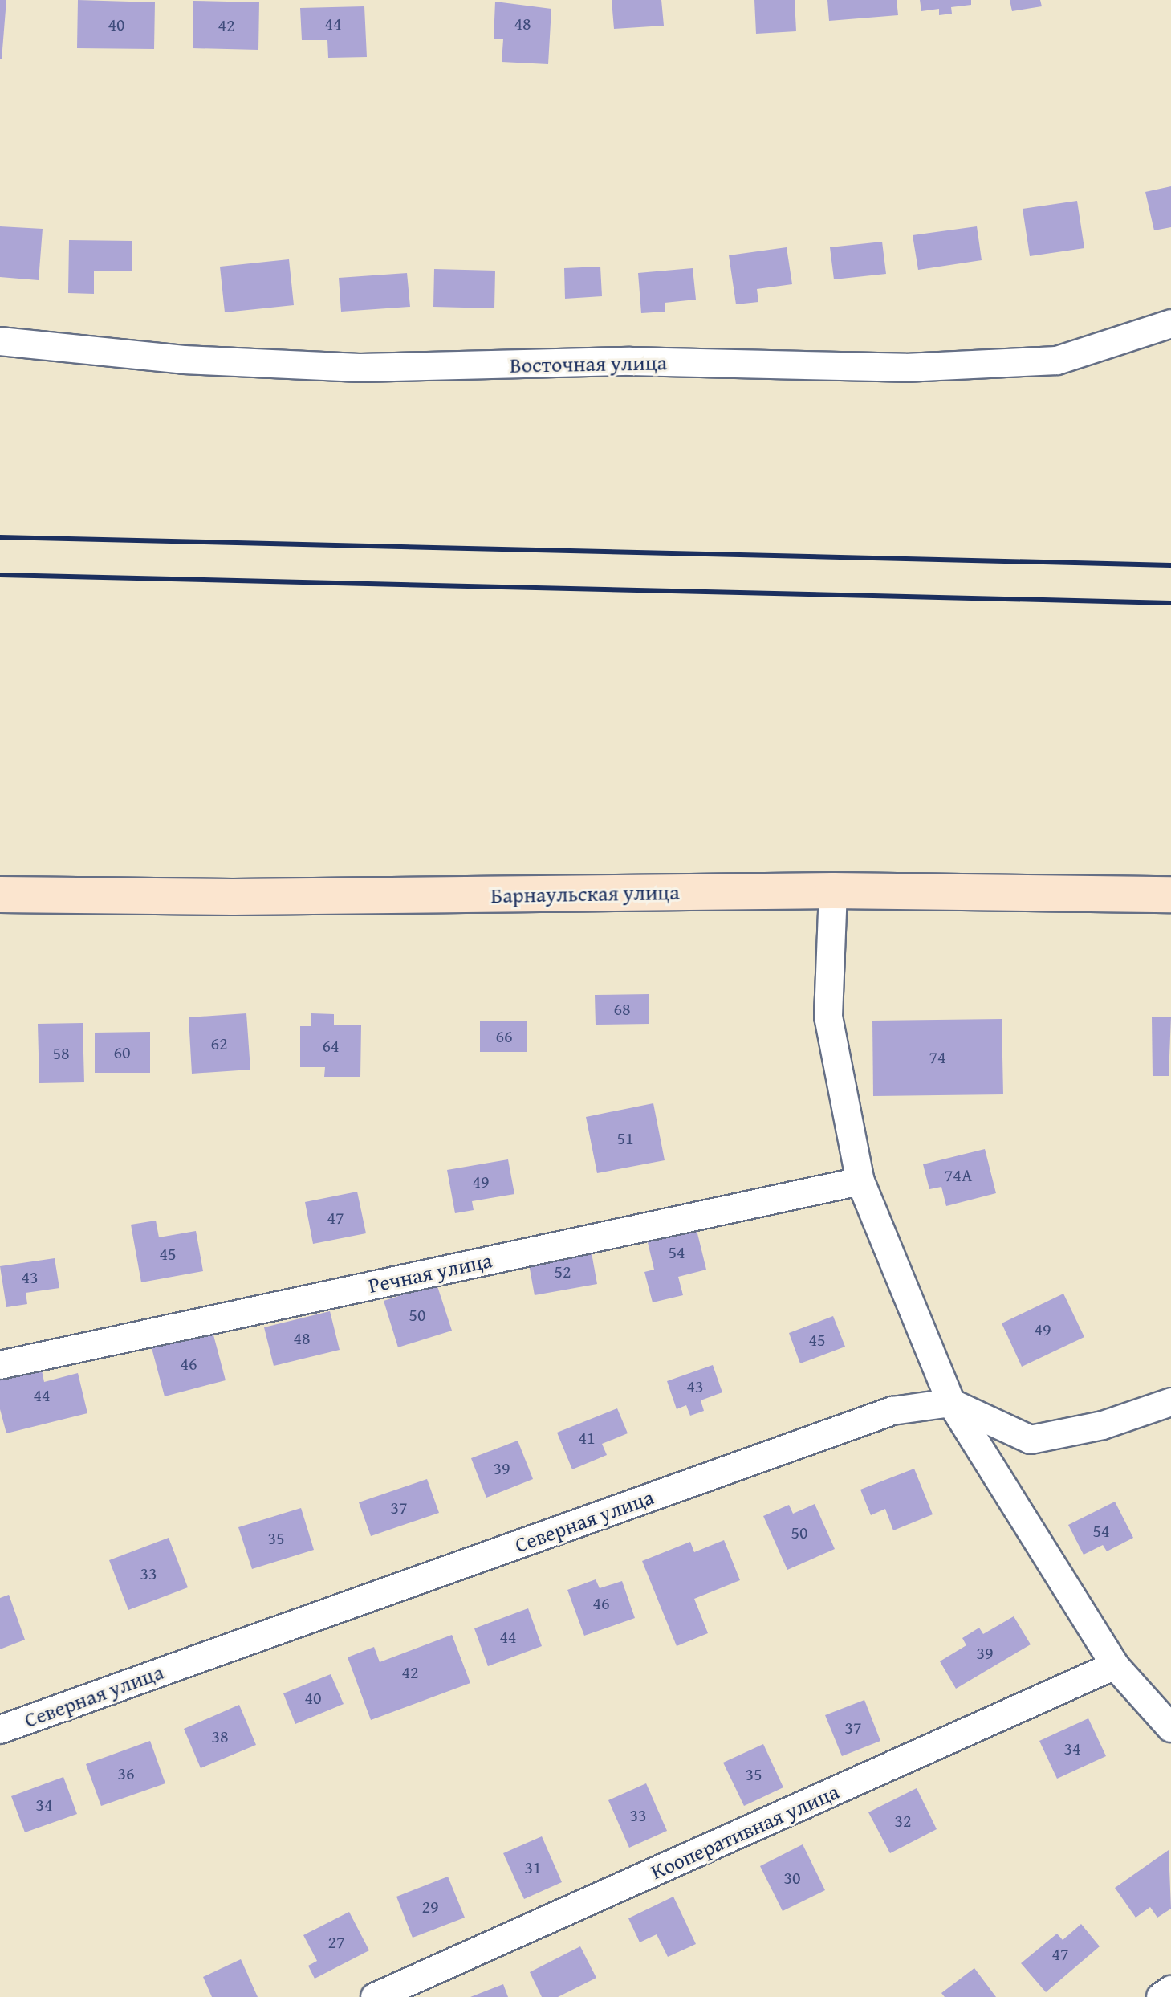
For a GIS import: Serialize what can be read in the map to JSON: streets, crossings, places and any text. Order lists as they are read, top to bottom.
{
  "streets": {
    "street": [
      "Восточная улица",
      "Барнаульская улица",
      "Речная улица",
      "Северная улица",
      "Кооперативная улица"
    ]
  },
  "house_numbers": [
    "44",
    "48",
    "40",
    "42",
    "68",
    "66",
    "62",
    "64",
    "60",
    "58",
    "74",
    "51",
    "74А",
    "49",
    "47",
    "54",
    "45",
    "52",
    "43",
    "50",
    "49",
    "48",
    "45",
    "46",
    "43",
    "44",
    "41",
    "39",
    "37",
    "54",
    "50",
    "35",
    "33",
    "46",
    "44",
    "39",
    "42",
    "40",
    "37",
    "38",
    "34",
    "36",
    "35",
    "34",
    "33",
    "32",
    "31",
    "30",
    "29",
    "27",
    "47"
  ]
}
